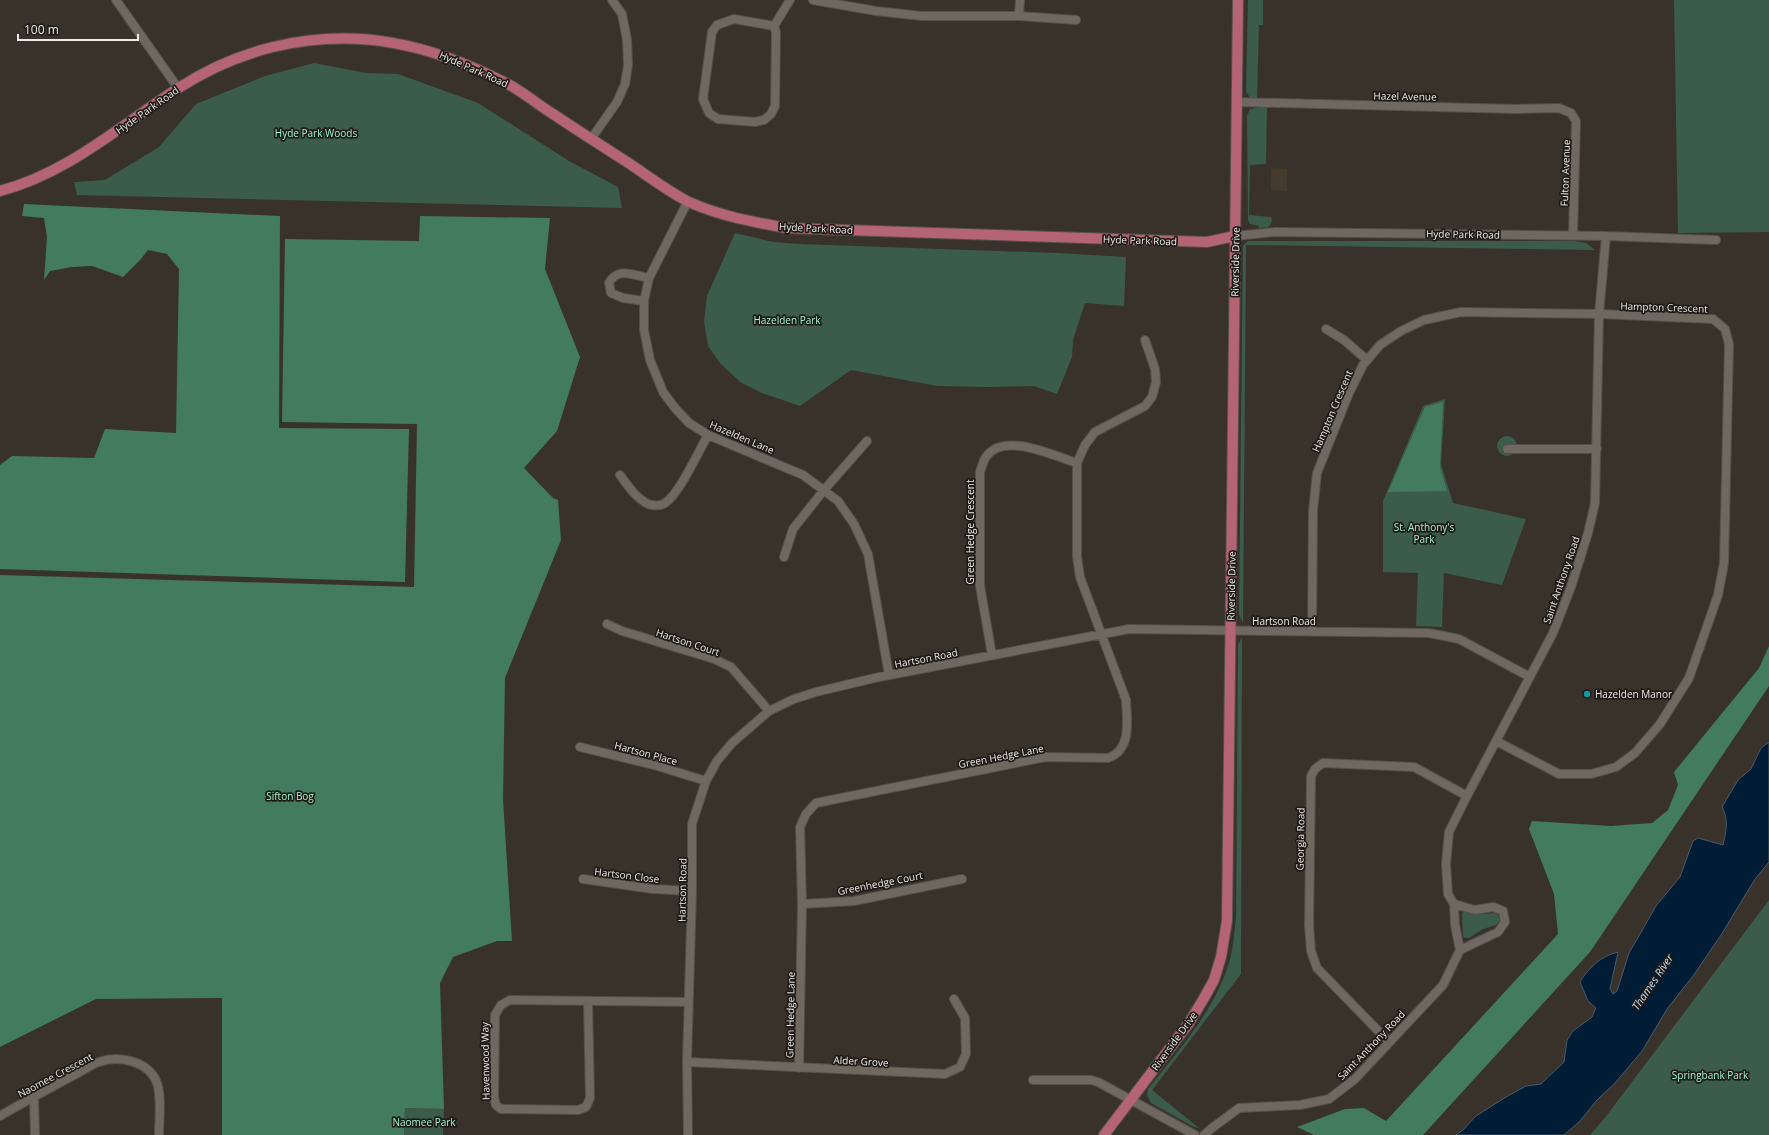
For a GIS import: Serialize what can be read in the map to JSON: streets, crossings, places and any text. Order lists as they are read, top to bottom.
{
  "streets": {
    "main road": ["Hyde Park Road", "Riverside Drive"],
    "street": [
      "Hazel Avenue",
      "Fulton Avenue",
      "Hampton Crescent",
      "Hazelden Lane",
      "Green Hedge Crescent",
      "Saint Anthony Road",
      "Hartson Road",
      "Hartson Court",
      "Hartson Place",
      "Green Hedge Lane",
      "Georgia Road",
      "Hartson Close",
      "Greenhedge Court",
      "Havenwood Way",
      "Alder Grove",
      "Naomee Crescent"
    ]
  },
  "crossings": [
    ["Hyde Park Road", "Fulton Avenue"],
    ["Hyde Park Road", "Riverside Drive"],
    ["Hyde Park Road", "Hazelden Lane"],
    ["Hyde Park Road", "Saint Anthony Road"],
    ["Hazel Avenue", "Fulton Avenue"],
    ["Hazel Avenue", "Riverside Drive"],
    ["Riverside Drive", "Hartson Road"],
    ["Hampton Crescent", "Saint Anthony Road"],
    ["Hampton Crescent", "Hartson Road"],
    ["Hazelden Lane", "Hartson Road"],
    ["Green Hedge Crescent", "Hartson Road"],
    ["Green Hedge Crescent", "Green Hedge Lane"],
    ["Saint Anthony Road", "Hartson Road"],
    ["Saint Anthony Road", "Georgia Road"],
    ["Hartson Road", "Hartson Court"],
    ["Hartson Road", "Hartson Place"],
    ["Hartson Road", "Green Hedge Lane"],
    ["Hartson Road", "Hartson Close"],
    ["Hartson Road", "Havenwood Way"],
    ["Hartson Road", "Alder Grove"],
    ["Green Hedge Lane", "Greenhedge Court"],
    ["Green Hedge Lane", "Alder Grove"]
  ],
  "water": ["Thames River"],
  "parks": [
    "Hyde Park Woods",
    "Hazelden Park",
    "St. Anthony's Park",
    "Sifton Bog",
    "Springbank Park",
    "Naomee Park"
  ],
  "places": ["Hazelden Manor"],
  "scale_bar": "100 m"
}
